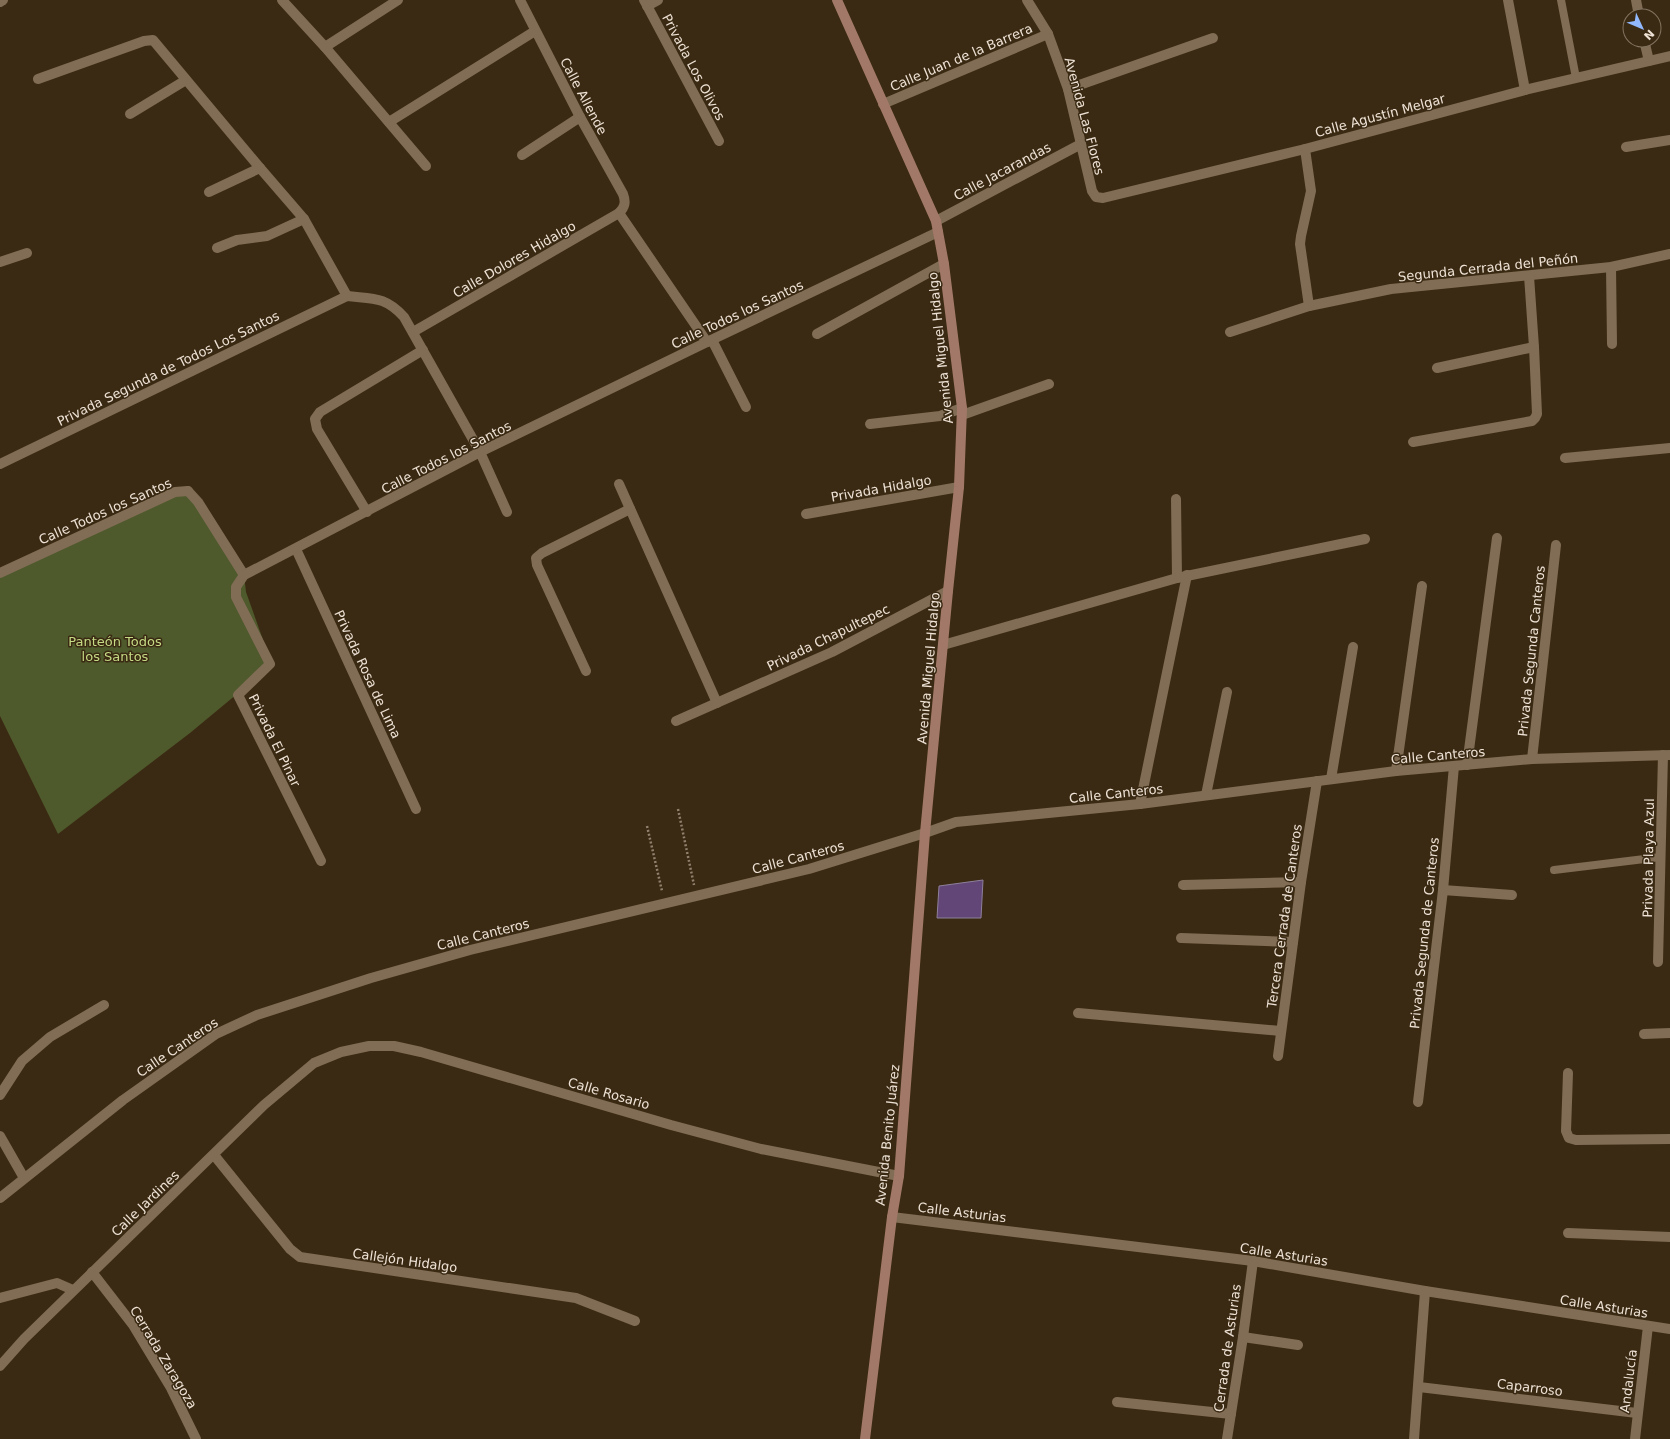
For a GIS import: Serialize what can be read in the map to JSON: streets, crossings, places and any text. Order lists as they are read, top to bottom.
{
  "streets": {
    "main road": ["Avenida Miguel Hidalgo", "Avenida Benito Juárez"],
    "street": [
      "Calle Juan de la Barrera",
      "Privada Los Olivos",
      "Calle Allende",
      "Calle Agustín Melgar",
      "Avenida Las Flores",
      "Calle Jacarandas",
      "Calle Dolores Hidalgo",
      "Segunda Cerrada del Peñón",
      "Calle Todos los Santos",
      "Privada Segunda de Todos Los Santos",
      "Privada Hidalgo",
      "Privada Chapultepec",
      "Privada Segunda Canteros",
      "Privada Rosa de Lima",
      "Privada El Pinar",
      "Calle Canteros",
      "Privada Playa Azul",
      "Tercera Cerrada de Canteros",
      "Privada Segunda de Canteros",
      "Calle Rosario",
      "Calle Jardines",
      "Calle Asturias",
      "Callejón Hidalgo",
      "Cerrada de Asturias",
      "Cerrada Zaragoza",
      "Andalucía",
      "Caparroso"
    ]
  },
  "crossings": [
    ["Calle Juan de la Barrera", "Avenida Las Flores"],
    ["Calle Juan de la Barrera", "Avenida Miguel Hidalgo"],
    ["Calle Allende", "Calle Dolores Hidalgo"],
    ["Calle Allende", "Calle Todos los Santos"],
    ["Calle Agustín Melgar", "Avenida Las Flores"],
    ["Avenida Las Flores", "Calle Jacarandas"],
    ["Calle Jacarandas", "Avenida Miguel Hidalgo"],
    ["Calle Todos los Santos", "Avenida Miguel Hidalgo"],
    ["Calle Todos los Santos", "Privada Rosa de Lima"],
    ["Calle Todos los Santos", "Privada El Pinar"],
    ["Avenida Miguel Hidalgo", "Privada Hidalgo"],
    ["Avenida Miguel Hidalgo", "Privada Chapultepec"],
    ["Avenida Miguel Hidalgo", "Calle Canteros"],
    ["Avenida Miguel Hidalgo", "Avenida Benito Juárez"],
    ["Privada Segunda Canteros", "Calle Canteros"],
    ["Calle Canteros", "Privada Playa Azul"],
    ["Calle Canteros", "Tercera Cerrada de Canteros"],
    ["Calle Canteros", "Privada Segunda de Canteros"],
    ["Calle Canteros", "Avenida Benito Juárez"],
    ["Calle Rosario", "Avenida Benito Juárez"],
    ["Calle Rosario", "Calle Jardines"],
    ["Avenida Benito Juárez", "Calle Asturias"],
    ["Calle Jardines", "Callejón Hidalgo"],
    ["Calle Jardines", "Cerrada Zaragoza"],
    ["Calle Asturias", "Cerrada de Asturias"],
    ["Calle Asturias", "Andalucía"],
    ["Andalucía", "Caparroso"]
  ],
  "parks": ["Panteón Todos los Santos"],
  "north": "bottom right"
}
